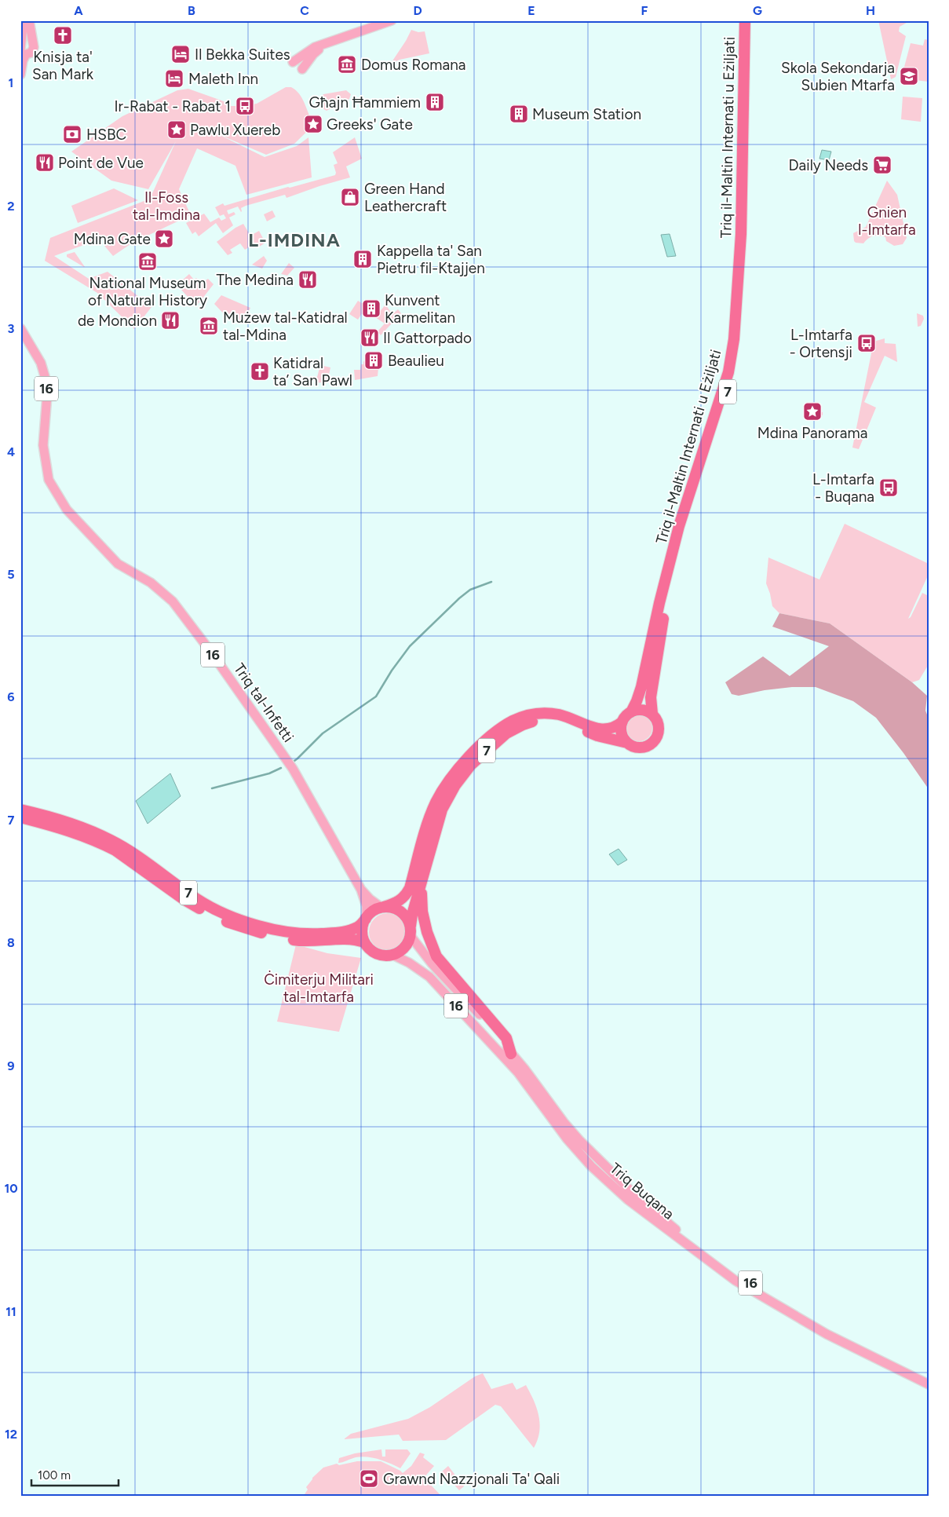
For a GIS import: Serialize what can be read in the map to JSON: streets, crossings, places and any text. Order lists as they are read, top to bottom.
{
  "streets": {
    "highway": ["Triq il-Maltin Internati u Eżiljati", "7"],
    "main road": ["16", "Triq tal-Infetti", "Triq Buqana"]
  },
  "crossings": [
    ["Triq il-Maltin Internati u Eżiljati", "7"],
    ["7", "Triq tal-Infetti"],
    ["7", "Triq Buqana"],
    ["Triq tal-Infetti", "Triq Buqana"]
  ],
  "districts": ["L-IMDINA"],
  "parks": ["Il-Foss tal-Imdina", "Gnien l-Imtarfa", "Ċimiterju Militari tal-Imtarfa"],
  "places": {
    "church": ["Knisja ta' San Mark", "Katidral ta’ San Pawl"],
    "hotel": ["Il Bekka Suites", "Maleth Inn"],
    "museum": ["Domus Romana", "National Museum of Natural History", "Mużew tal-Katidral tal-Mdina"],
    "school or university": ["Skola Sekondarja Subien Mtarfa"],
    "building": [
      "Għajn Ħammiem",
      "Museum Station",
      "Kappella ta' San Pietru fil-Ktajjen",
      "Kunvent Karmelitan",
      "Beaulieu"
    ],
    "bus stop": ["Ir-Rabat - Rabat 1", "L-Imtarfa - Ortensji", "L-Imtarfa - Buqana"],
    "place": [
      "Greeks' Gate",
      "Pawlu Xuereb",
      "Mdina Gate",
      "Mdina Panorama"
    ],
    "bank": ["HSBC"],
    "restaurant": [
      "Point de Vue",
      "The Medina",
      "de Mondion",
      "Il Gattorpado"
    ],
    "supermarket": ["Daily Needs"],
    "shop": ["Green Hand Leathercraft"],
    "sports": ["Grawnd Nazzjonali Ta' Qali"]
  },
  "scale_bar": "100 m",
  "grid": {
    "columns": [
      "A",
      "B",
      "C",
      "D",
      "E",
      "F",
      "G",
      "H"
    ],
    "rows": [
      "1",
      "2",
      "3",
      "4",
      "5",
      "6",
      "7",
      "8",
      "9",
      "10",
      "11",
      "12"
    ]
  }
}
